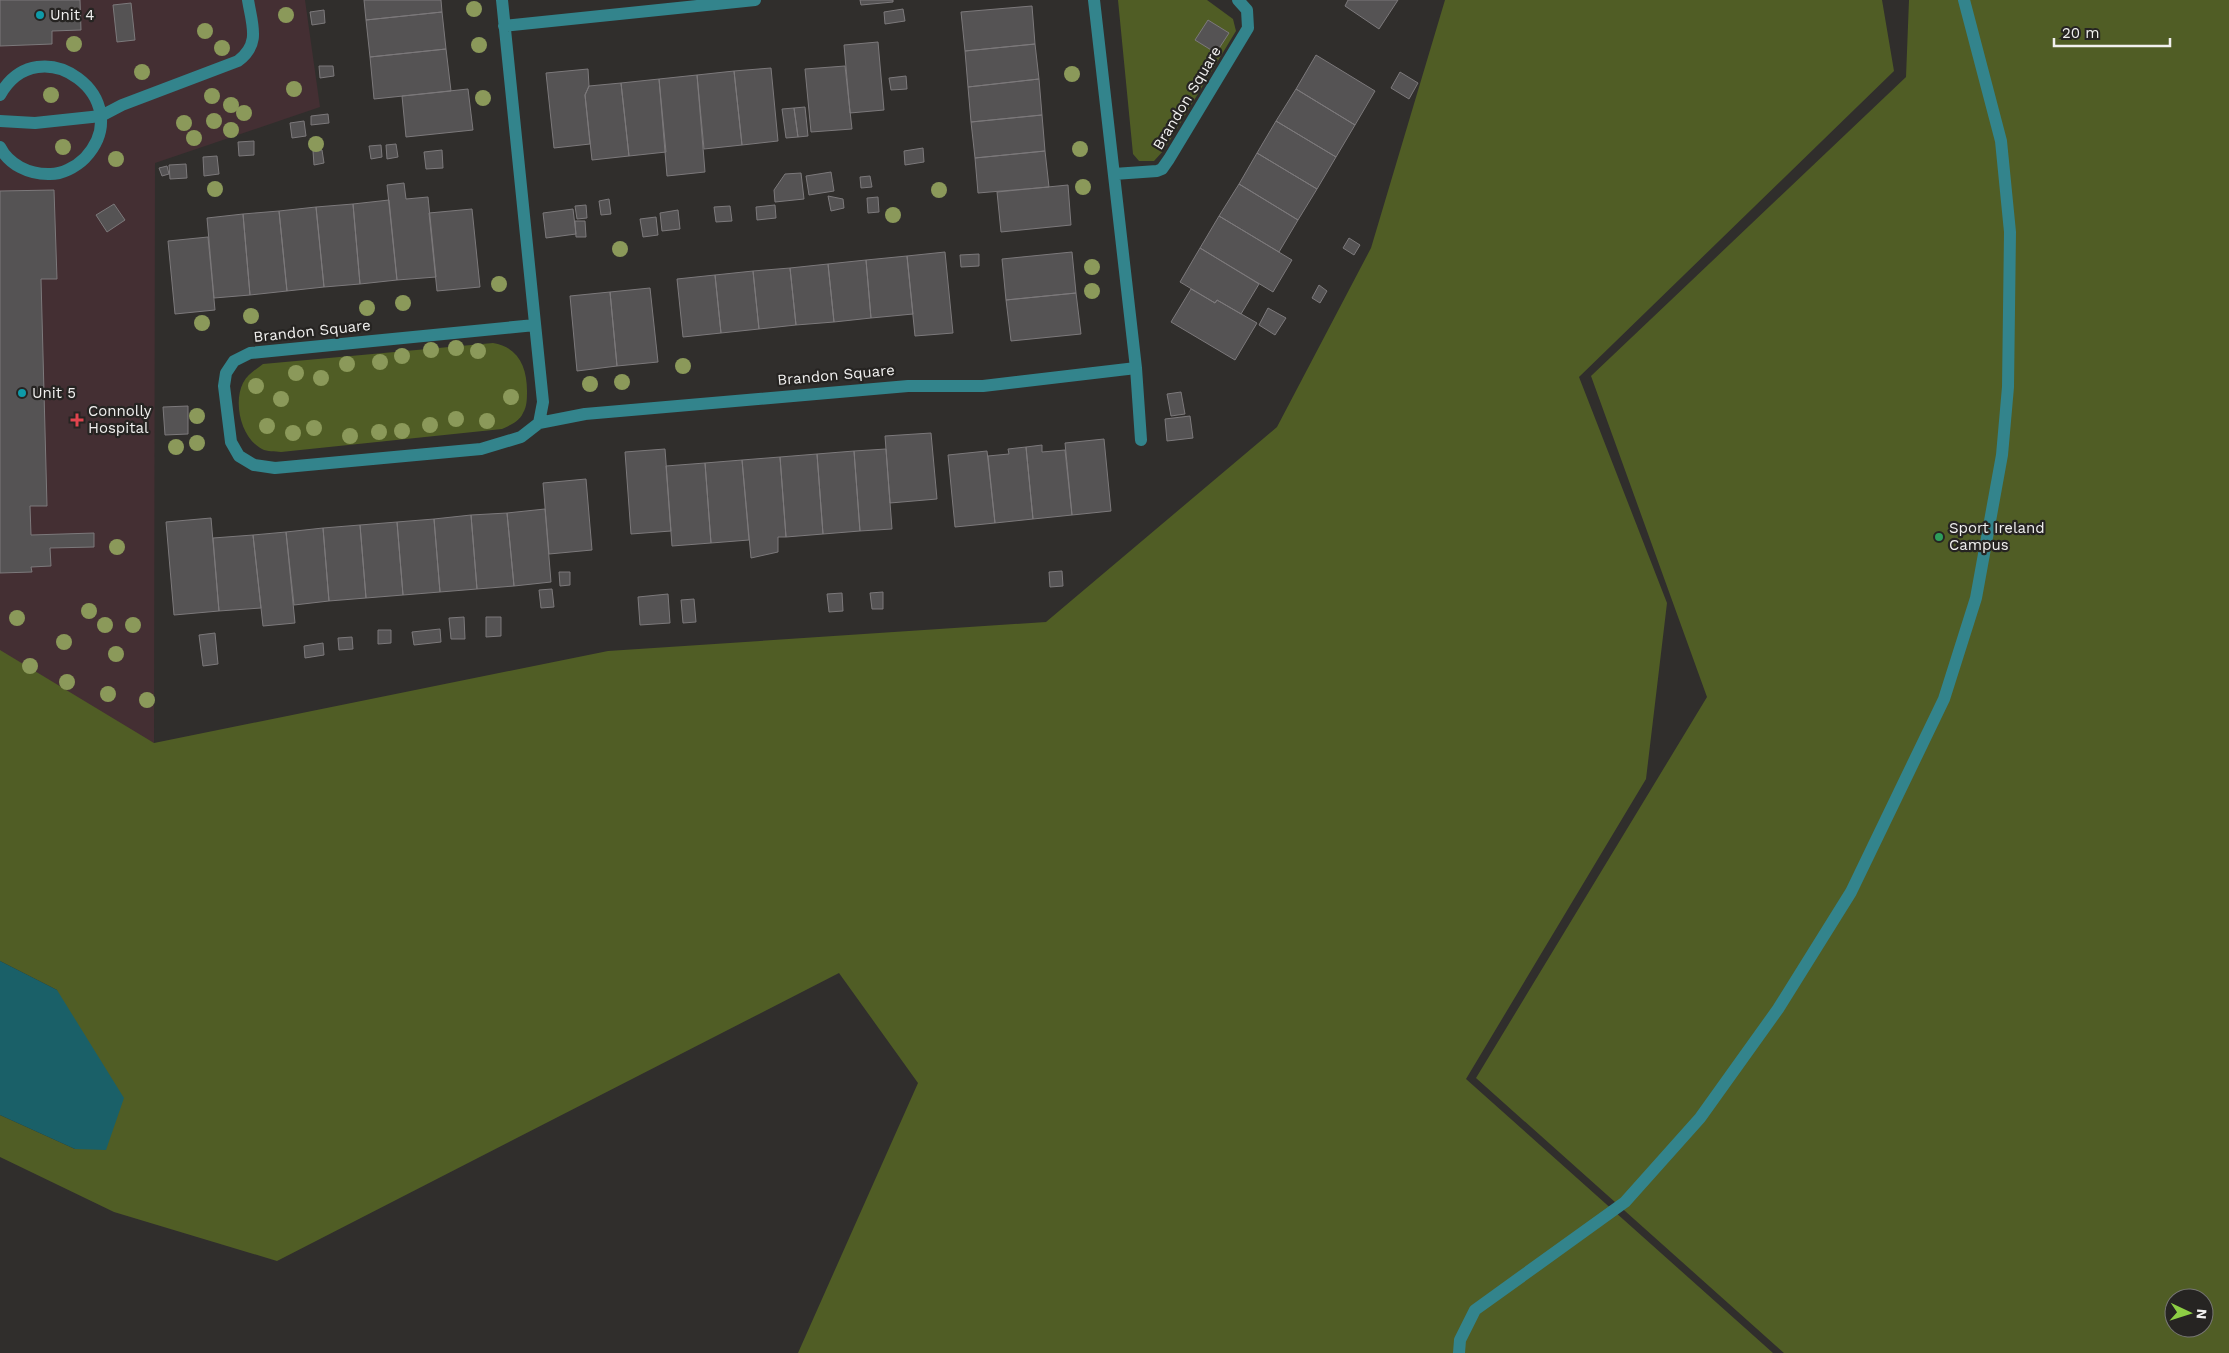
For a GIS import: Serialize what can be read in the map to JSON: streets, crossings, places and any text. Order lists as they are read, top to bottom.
{
  "streets": {
    "street": ["Brandon Square"]
  },
  "places": {
    "other": ["Unit 4", "Unit 5", "Sport Ireland Campus"],
    "health": ["Connolly Hospital"]
  },
  "scale_bar": "20 m",
  "north": "right"
}
